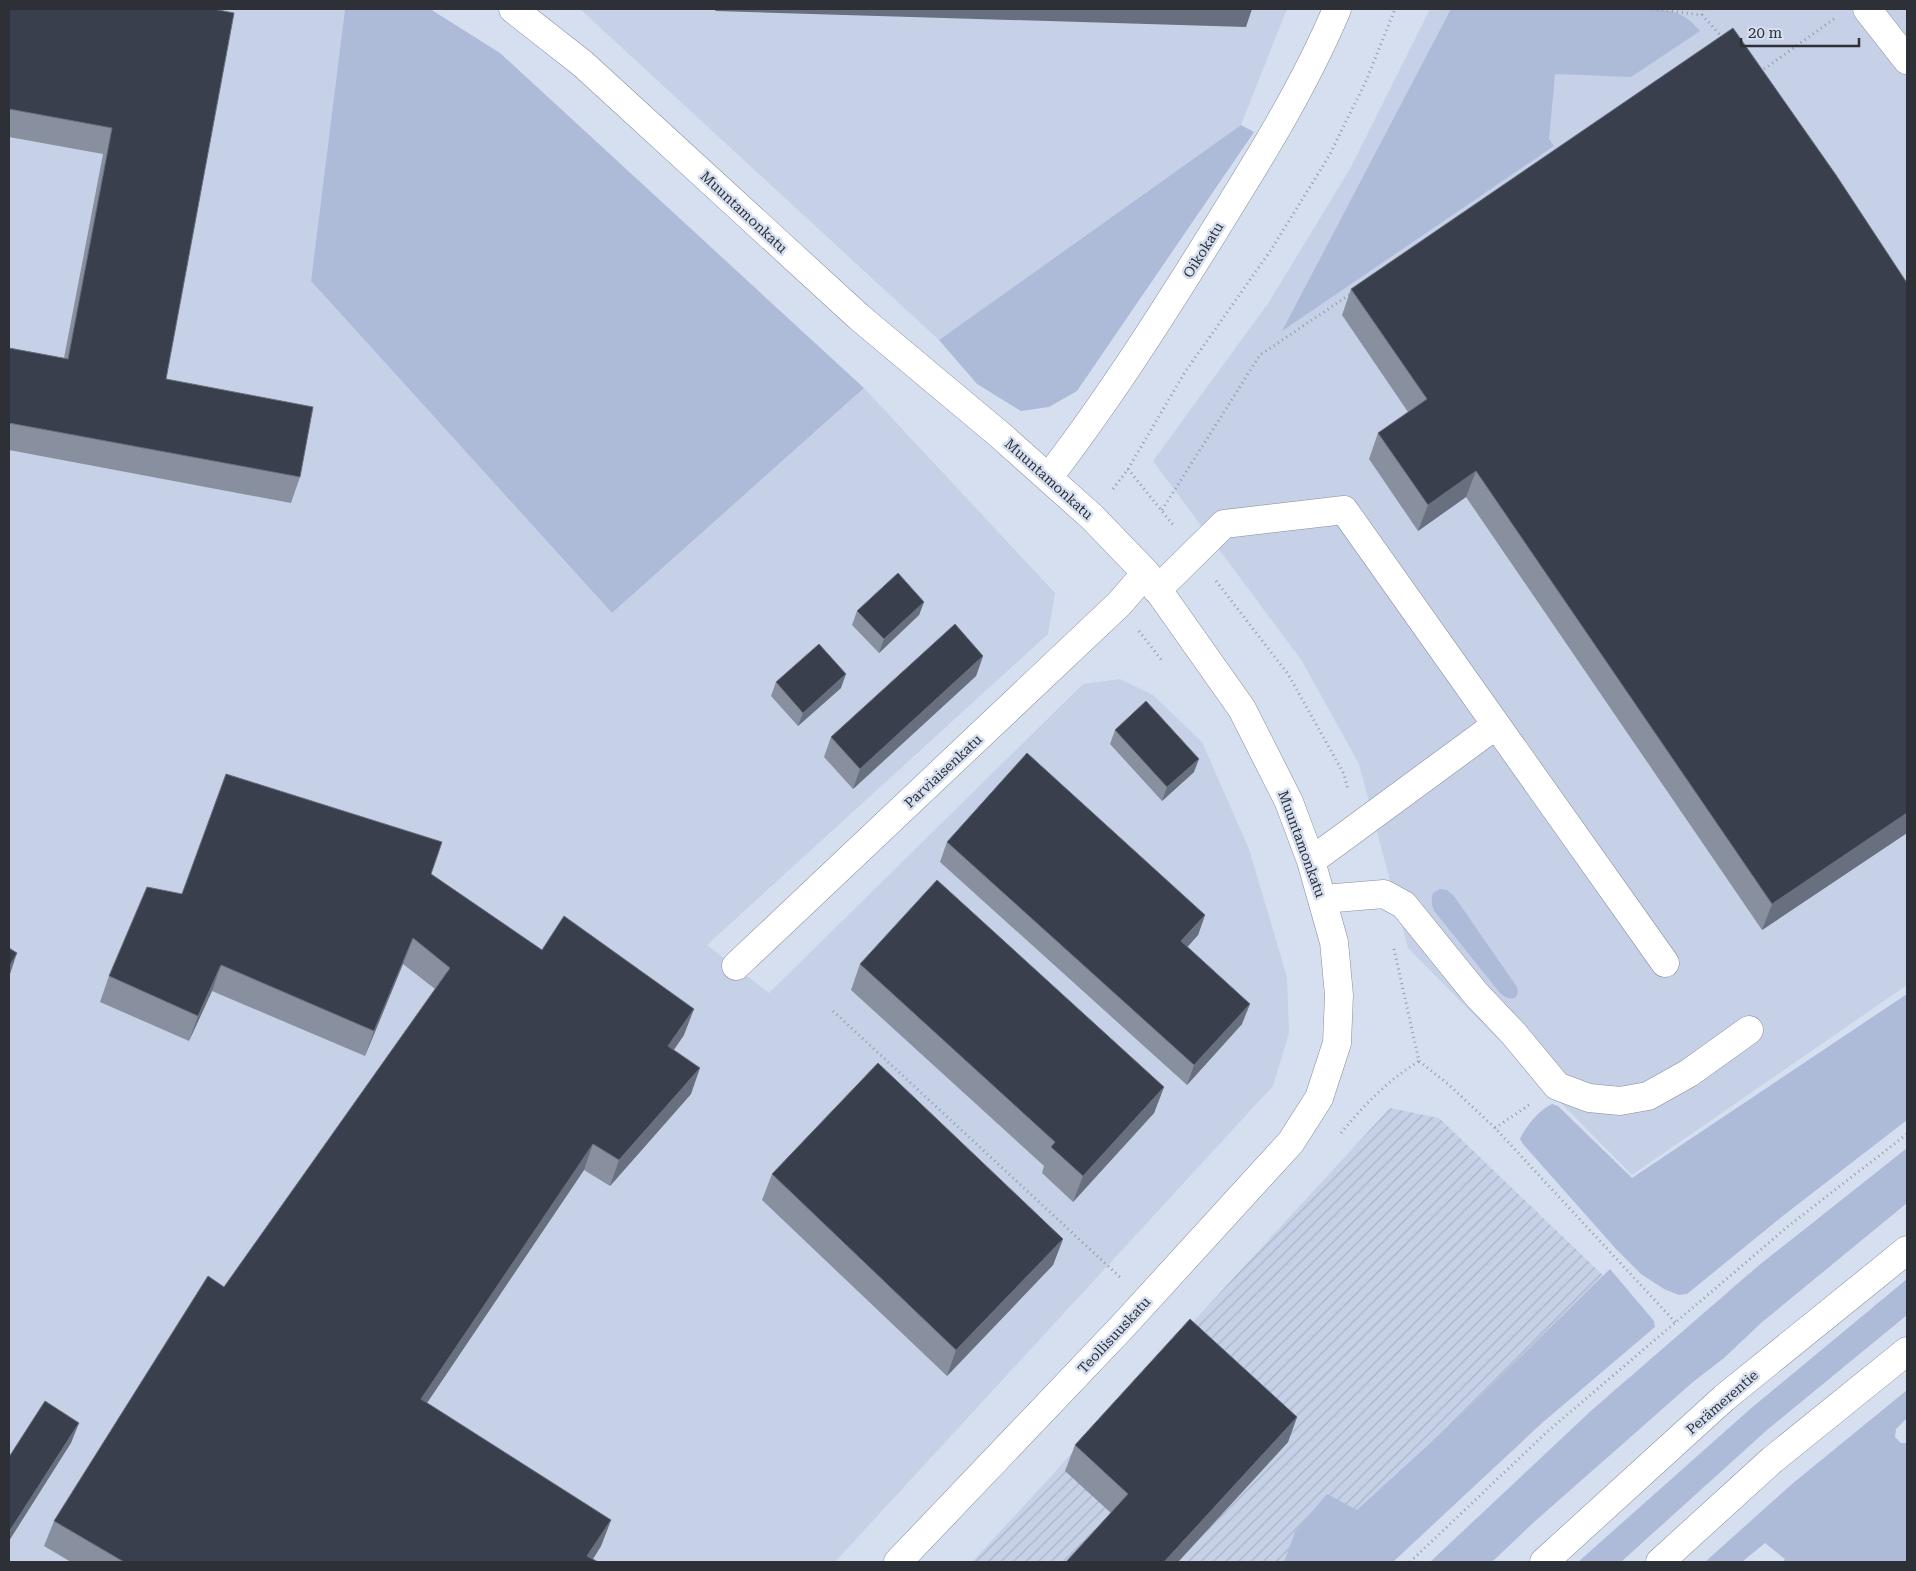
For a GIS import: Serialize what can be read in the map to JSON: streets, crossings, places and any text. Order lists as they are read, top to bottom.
{
  "streets": {
    "main road": [
      "Muuntamonkatu",
      "Oikokatu",
      "Parviaisenkatu",
      "Teollisuuskatu",
      "Perämerentie"
    ]
  },
  "crossings": [
    ["Muuntamonkatu", "Oikokatu"],
    ["Muuntamonkatu", "Parviaisenkatu"],
    ["Muuntamonkatu", "Teollisuuskatu"]
  ],
  "scale_bar": "20 m"
}
